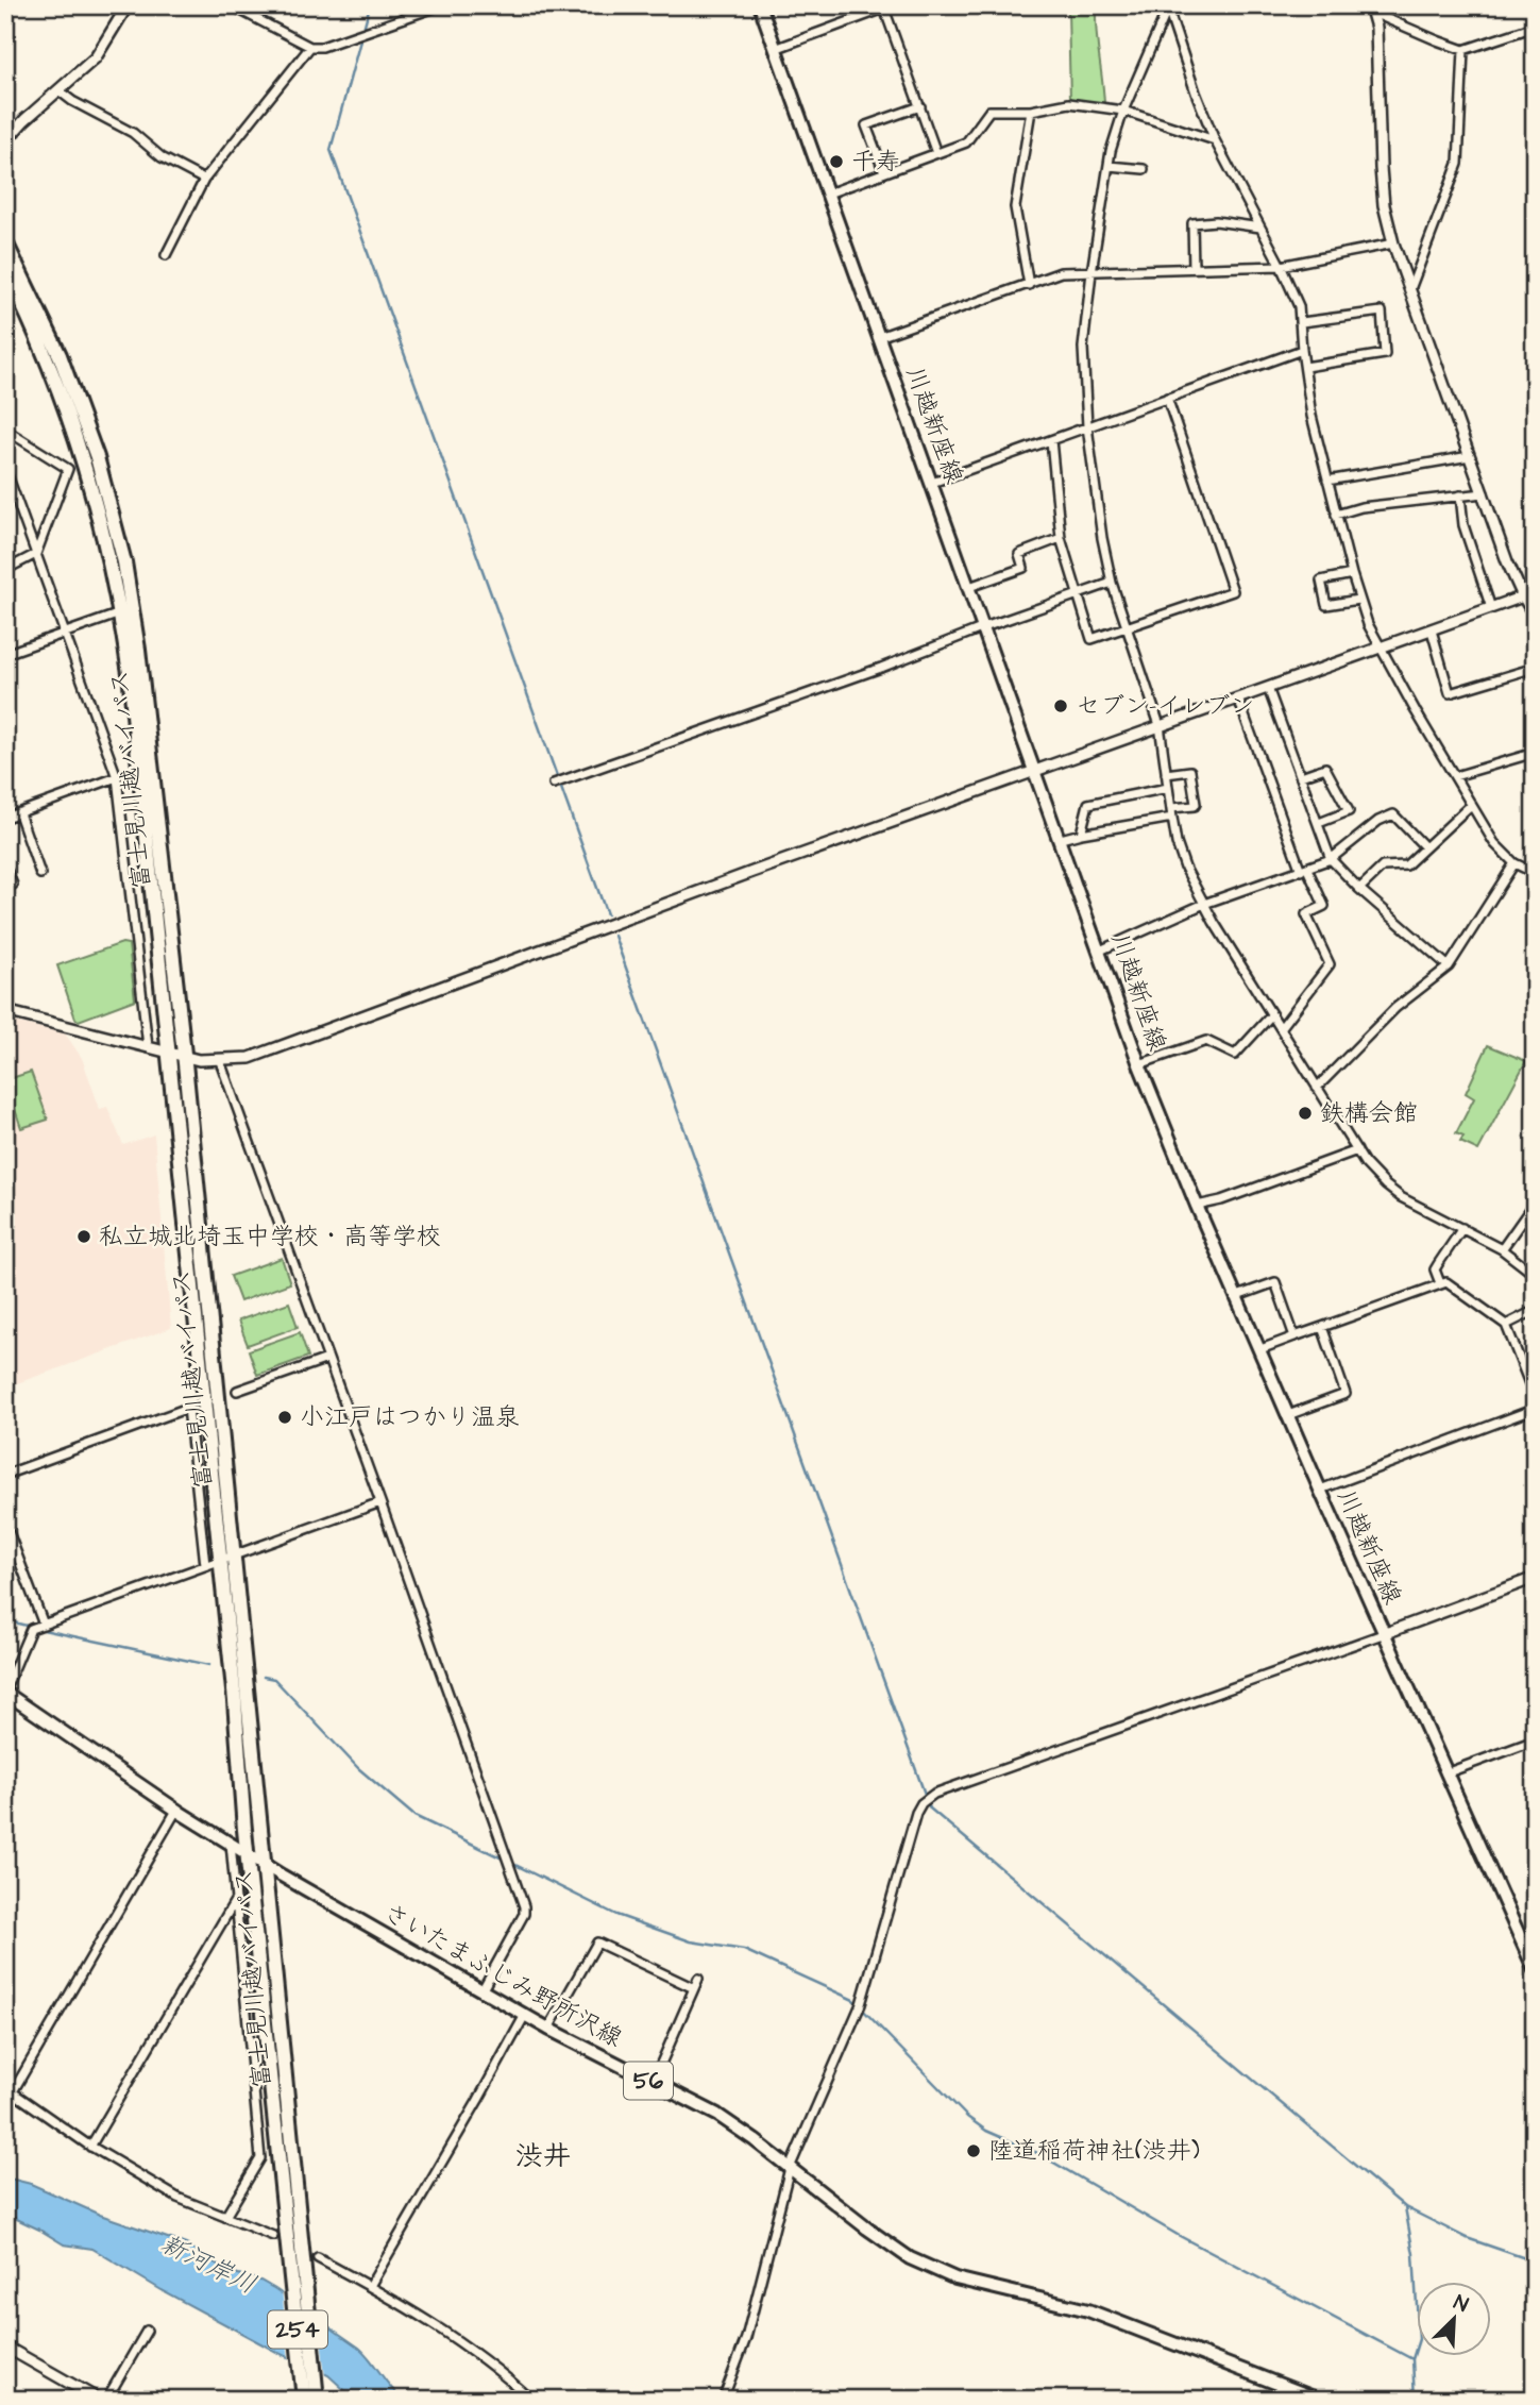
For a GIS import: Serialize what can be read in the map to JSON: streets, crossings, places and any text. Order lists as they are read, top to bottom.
{
  "streets": {
    "highway": ["富士見川越バイパス", "254"],
    "main road": ["川越新座線", "さいたまふじみ野所沢線", "56"]
  },
  "crossings": [
    ["富士見川越バイパス", "さいたまふじみ野所沢線"]
  ],
  "districts": ["渋井"],
  "water": ["新河岸川"],
  "places": [
    "千寿",
    "セブン-イレブン",
    "鉄構会館",
    "私立城北埼玉中学校・高等学校",
    "小江戸はつかり温泉",
    "陸道稲荷神社(渋井)"
  ],
  "north": "top right"
}
